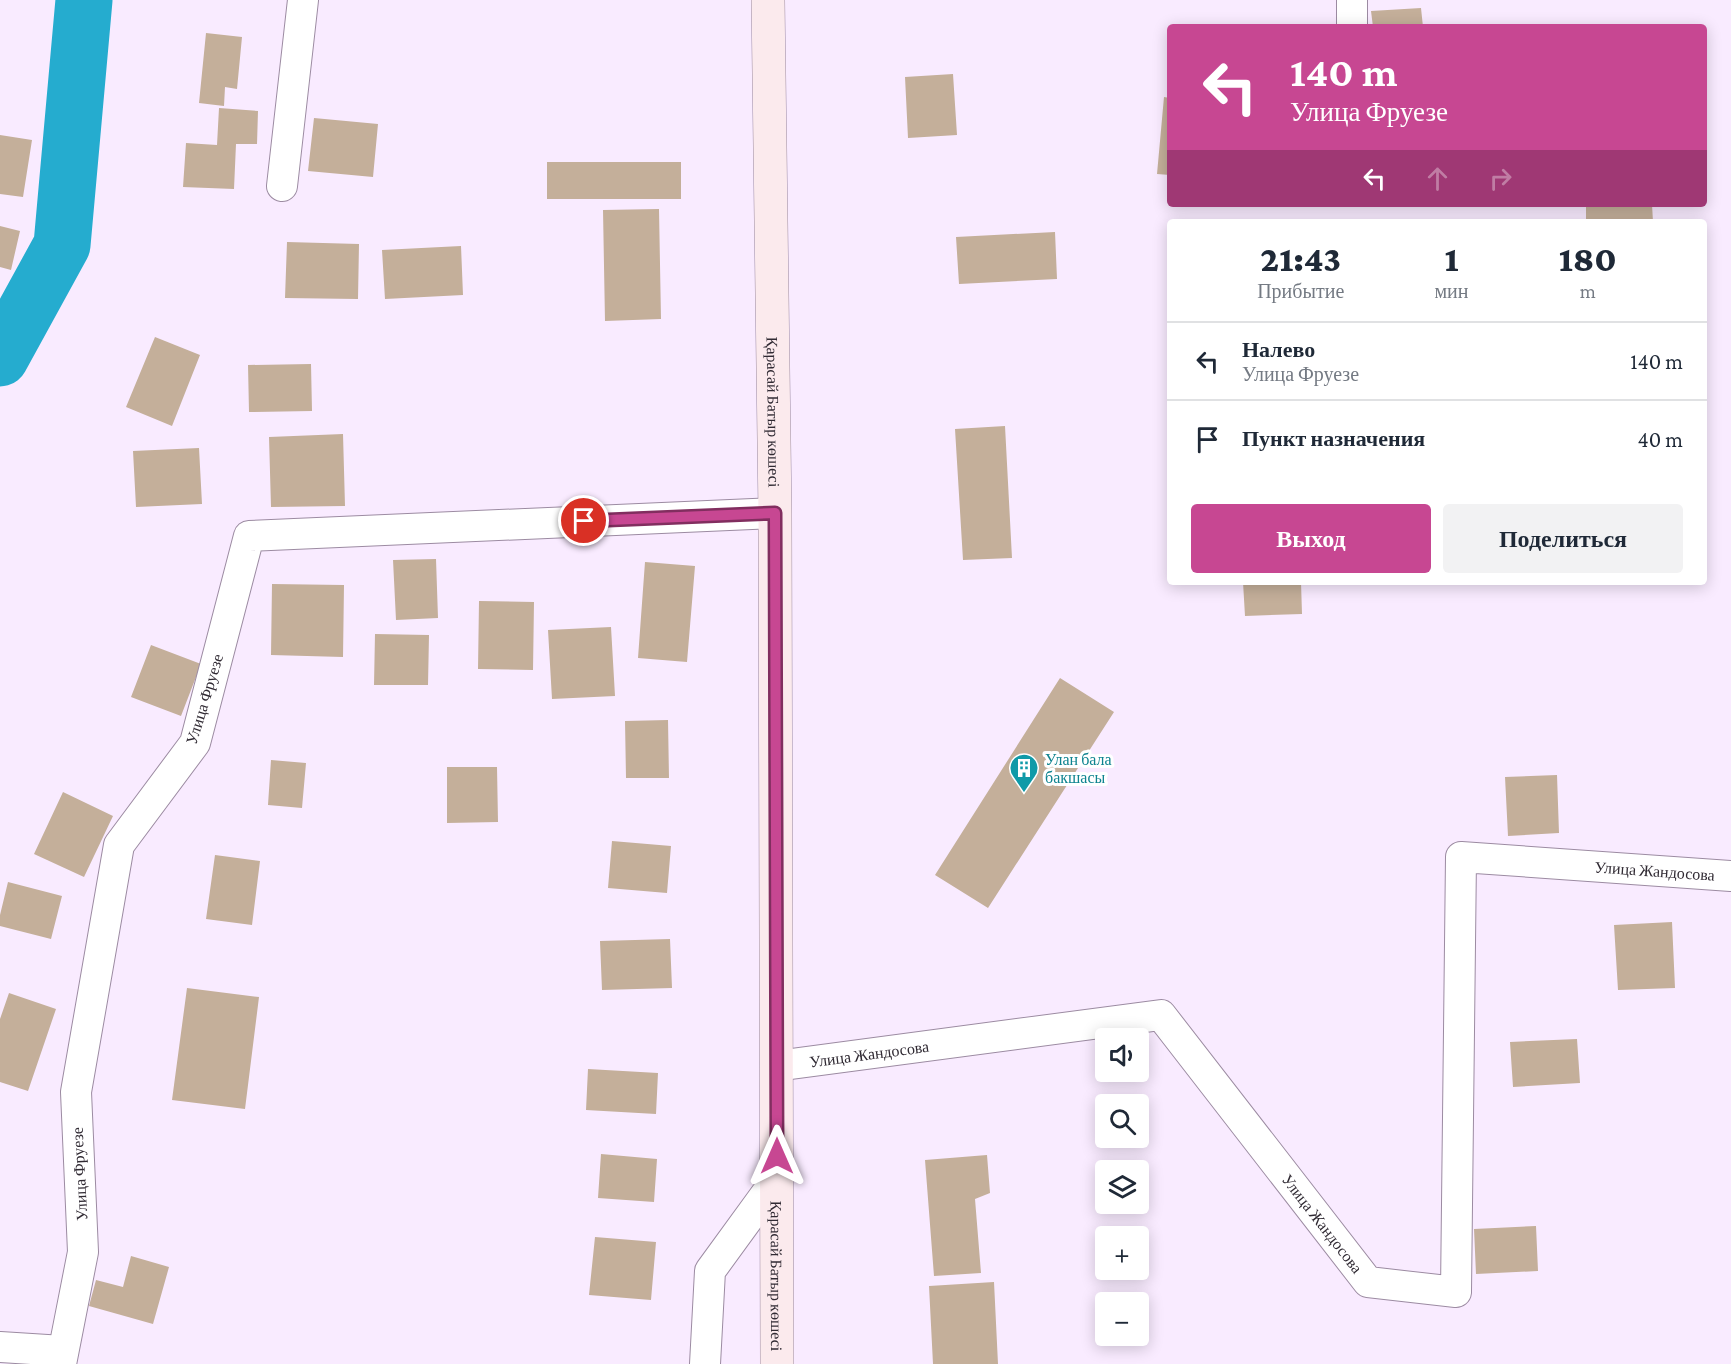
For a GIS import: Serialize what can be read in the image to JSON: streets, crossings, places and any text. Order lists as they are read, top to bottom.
{
  "streets": {
    "main road": ["Қарасай Батыр көшесі"],
    "street": ["Улица Фруезе", "Улица Жандосова"]
  },
  "crossings": [
    ["Қарасай Батыр көшесі", "Улица Фруезе"],
    ["Қарасай Батыр көшесі", "Улица Жандосова"]
  ],
  "places": {
    "building": ["Улан бала бакшасы"]
  },
  "page": {
    "turn": ["140 m", "Улица Фруезе"],
    "eta": [
      "21:43",
      "Прибытие",
      "1",
      "мин",
      "180",
      "m"
    ],
    "list": [
      {
        "name": "Налево",
        "note": "Улица Фруезе",
        "value": "140 m"
      },
      {
        "name": "Пункт назначения",
        "value": "40 m"
      }
    ],
    "buttons": ["Выход", "Поделиться"],
    "map_buttons": ["+", "−"]
  }
}
